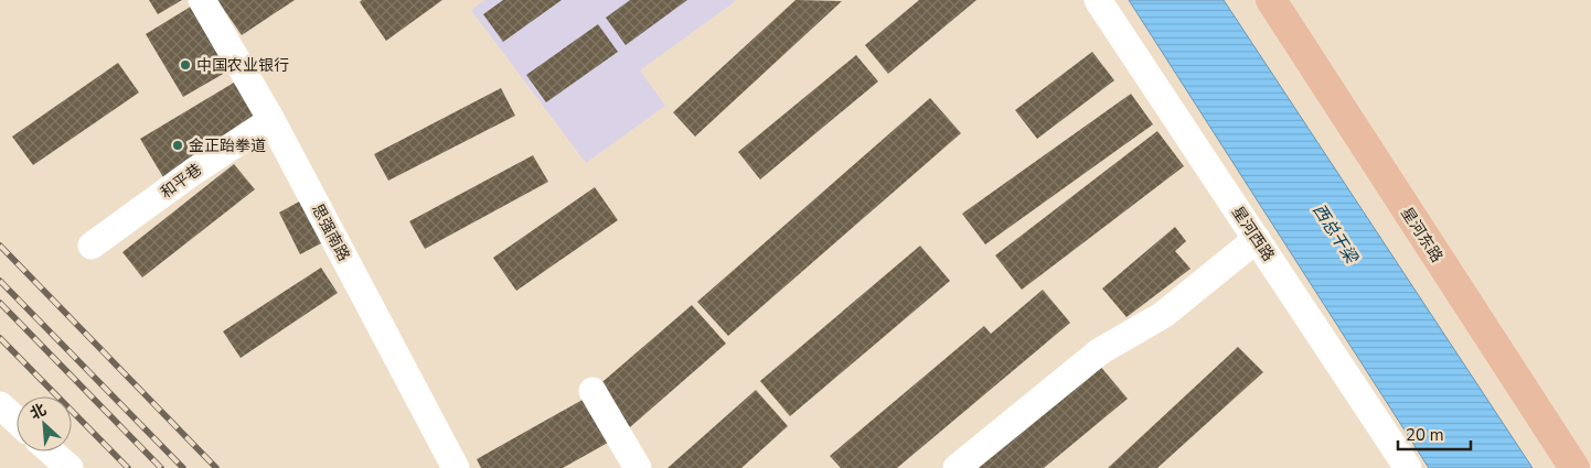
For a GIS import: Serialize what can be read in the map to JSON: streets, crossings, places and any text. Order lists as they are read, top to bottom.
{
  "streets": {
    "main road": ["星河东路"],
    "street": ["和平巷", "思强南路", "星河西路"]
  },
  "crossings": [
    ["和平巷", "思强南路"]
  ],
  "water": ["西总干梁"],
  "places": ["中国农业银行", "金正跆拳道"],
  "scale_bar": "20 m",
  "north": "top left"
}
